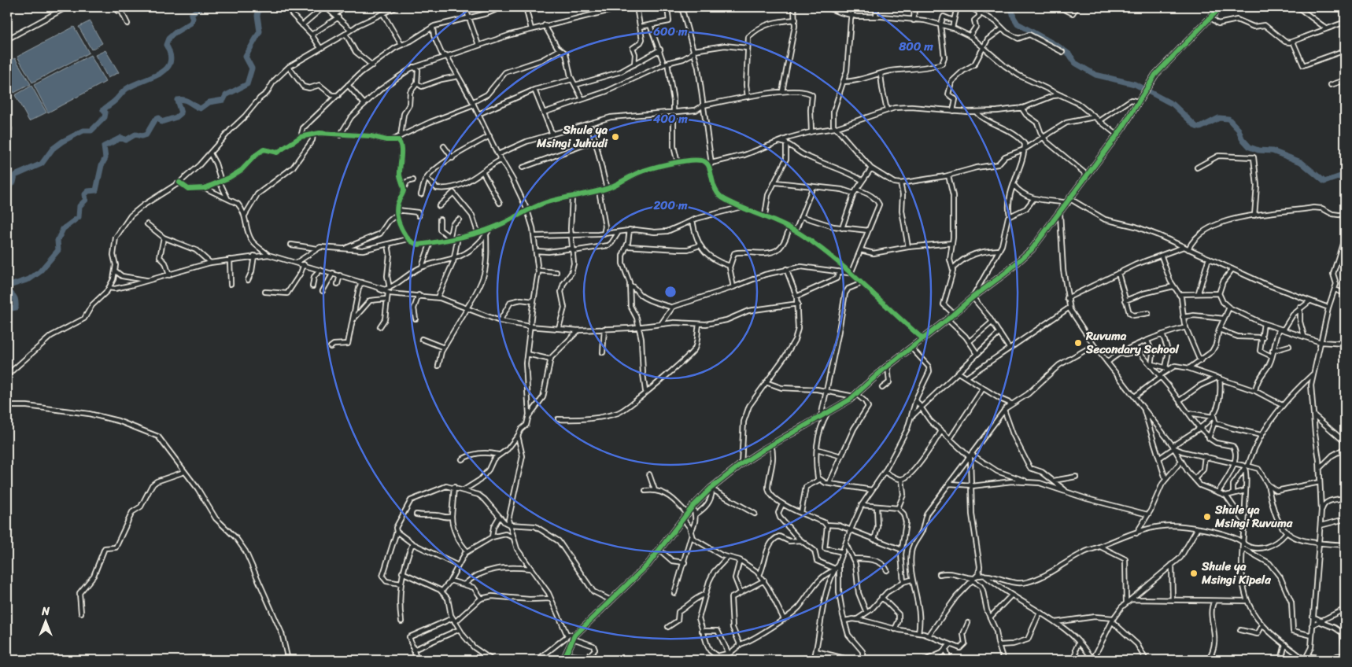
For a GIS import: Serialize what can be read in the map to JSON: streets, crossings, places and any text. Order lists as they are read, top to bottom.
{
  "places": [
    "Shule ya Msingi Juhudi",
    "Ruvuma Secondary School",
    "Shule ya Msingi Ruvuma",
    "Shule ya Msingi Kipela"
  ],
  "north": "top",
  "rings": [
    "600 m",
    "800 m",
    "400 m",
    "200 m"
  ]
}
